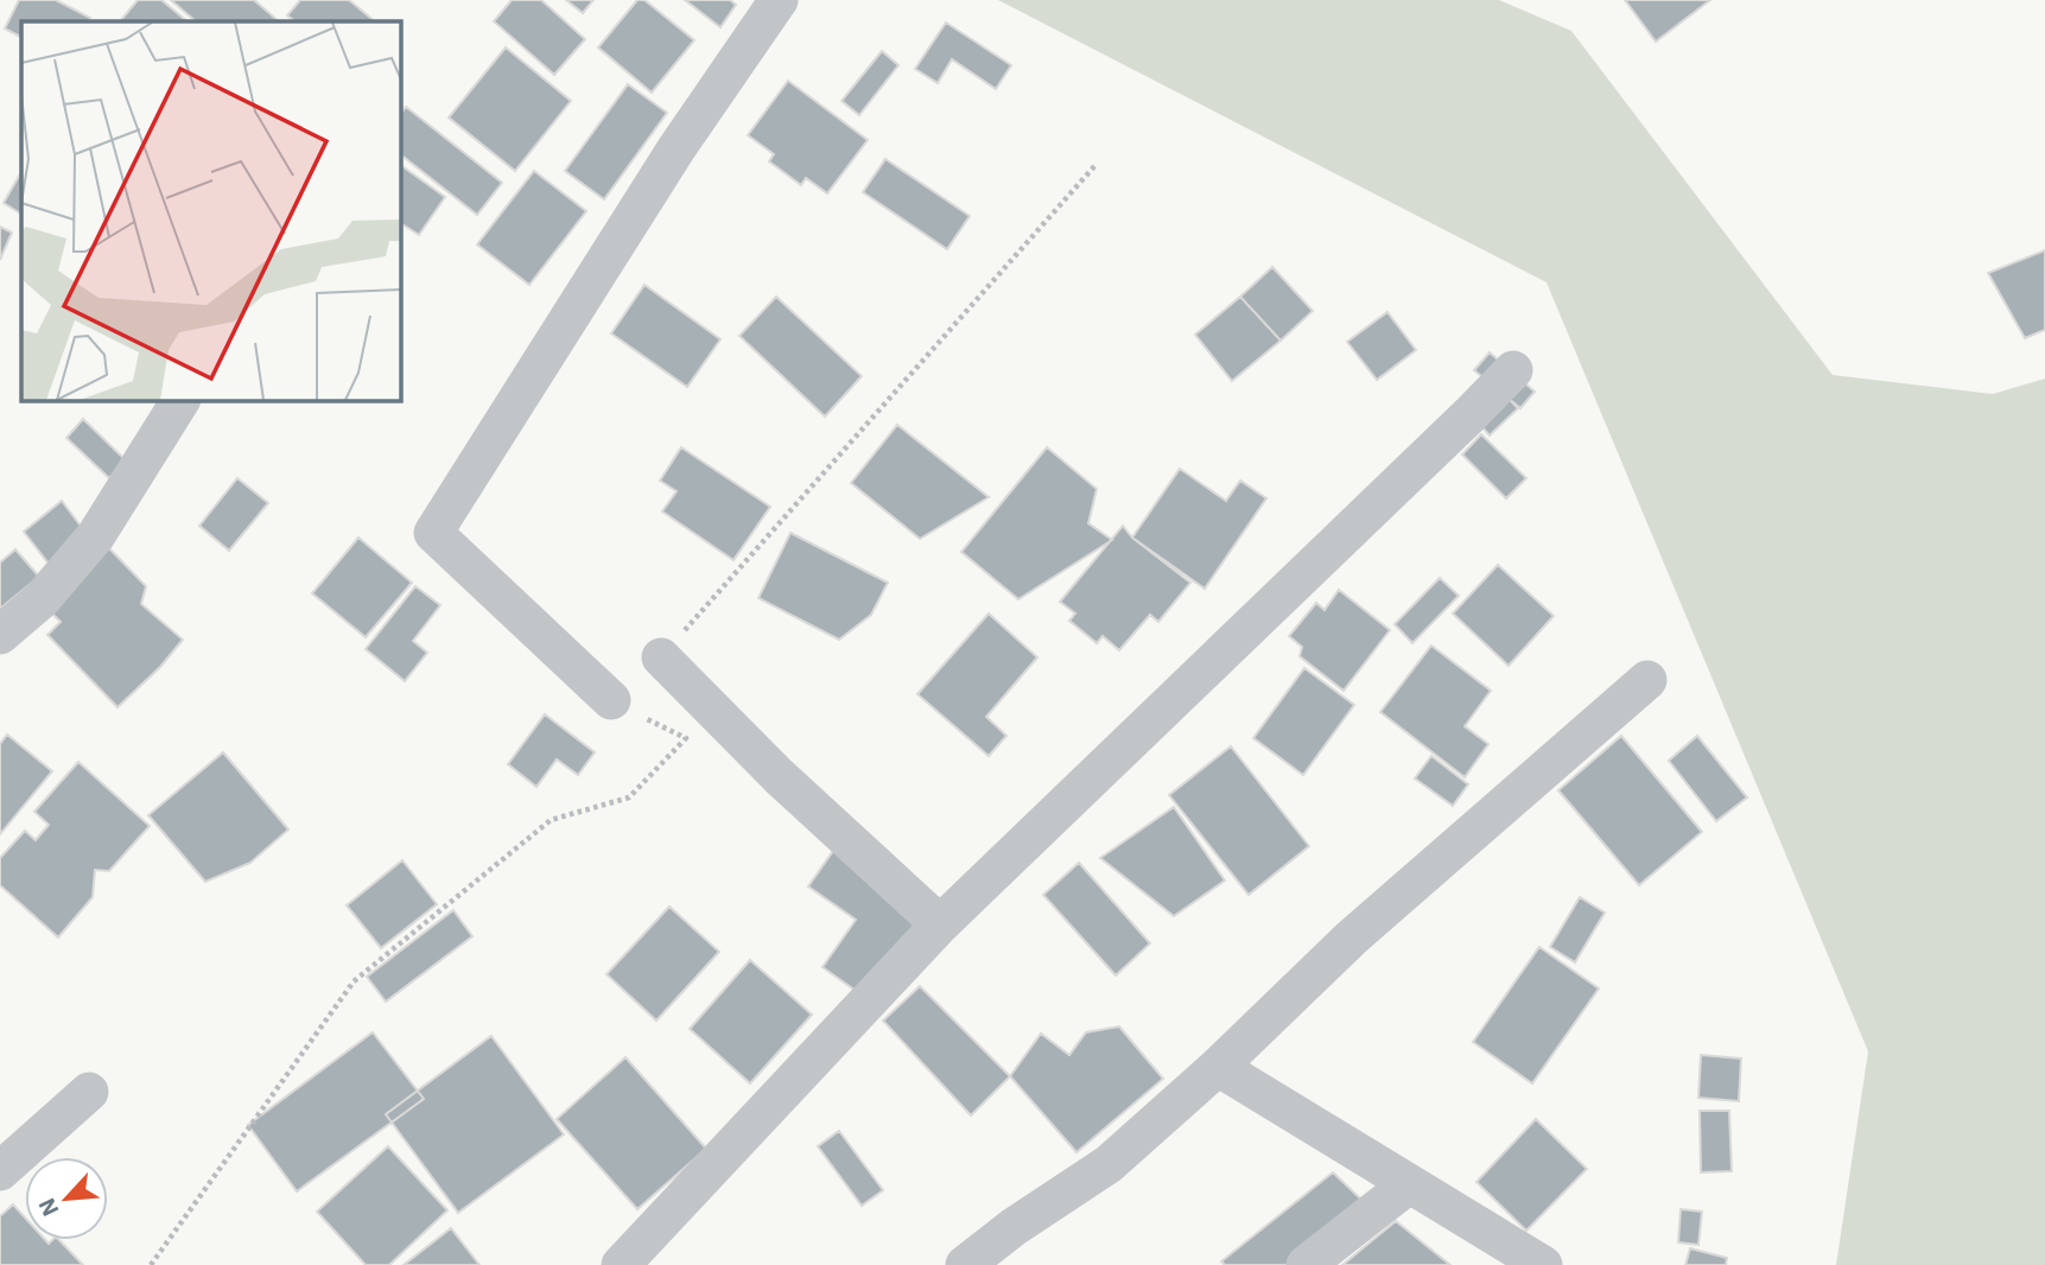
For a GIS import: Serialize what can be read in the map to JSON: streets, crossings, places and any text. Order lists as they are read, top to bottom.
{
  "north": "bottom left"
}
